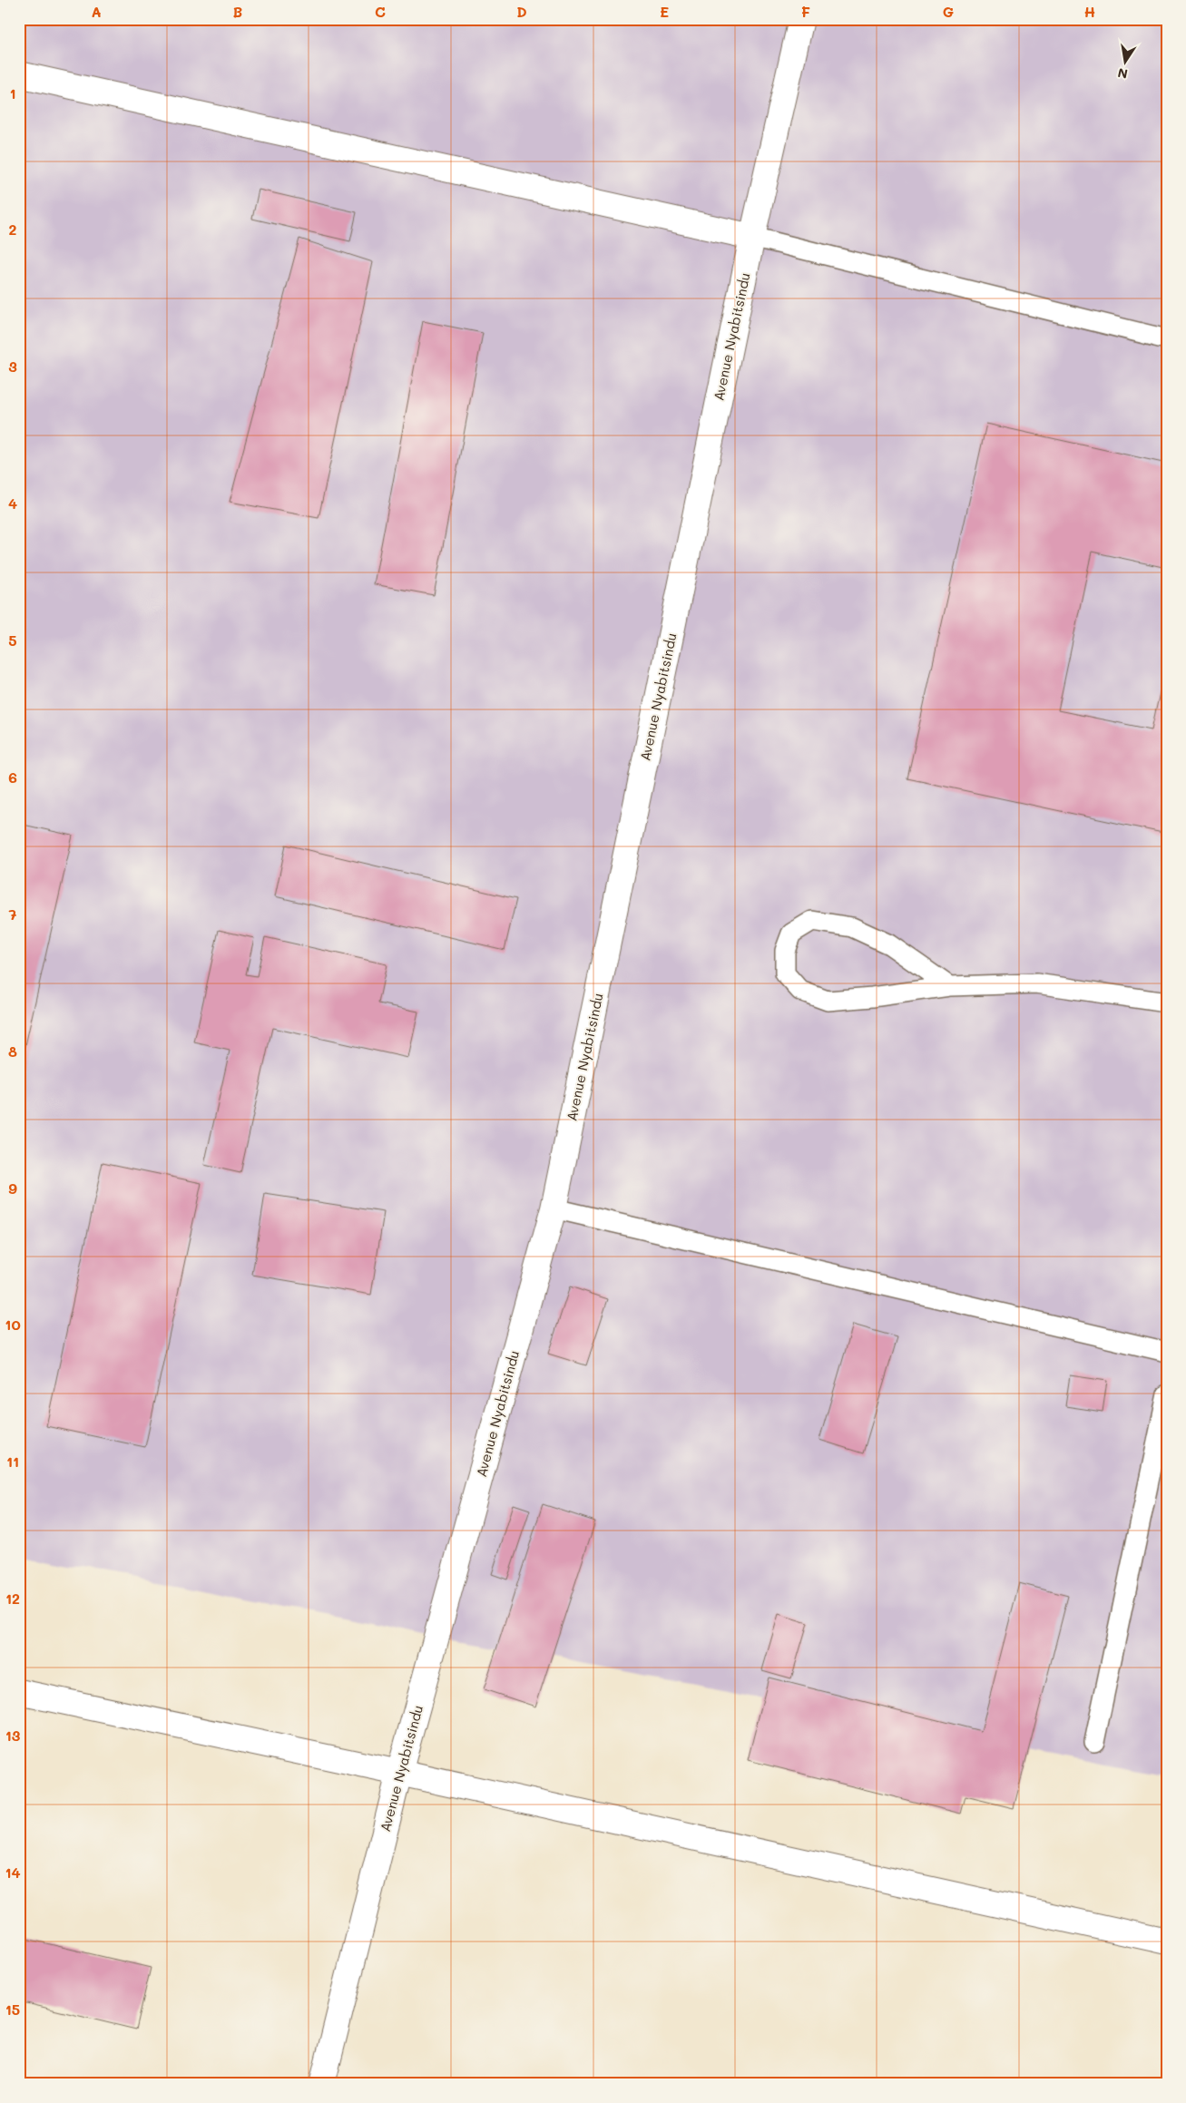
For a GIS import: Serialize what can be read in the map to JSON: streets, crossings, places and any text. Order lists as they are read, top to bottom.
{
  "streets": {
    "street": ["Avenue Nyabitsindu"]
  },
  "north": "bottom",
  "grid": {
    "columns": [
      "A",
      "B",
      "C",
      "D",
      "E",
      "F",
      "G",
      "H"
    ],
    "rows": [
      "1",
      "2",
      "3",
      "4",
      "5",
      "6",
      "7",
      "8",
      "9",
      "10",
      "11",
      "12",
      "13",
      "14",
      "15"
    ]
  }
}
